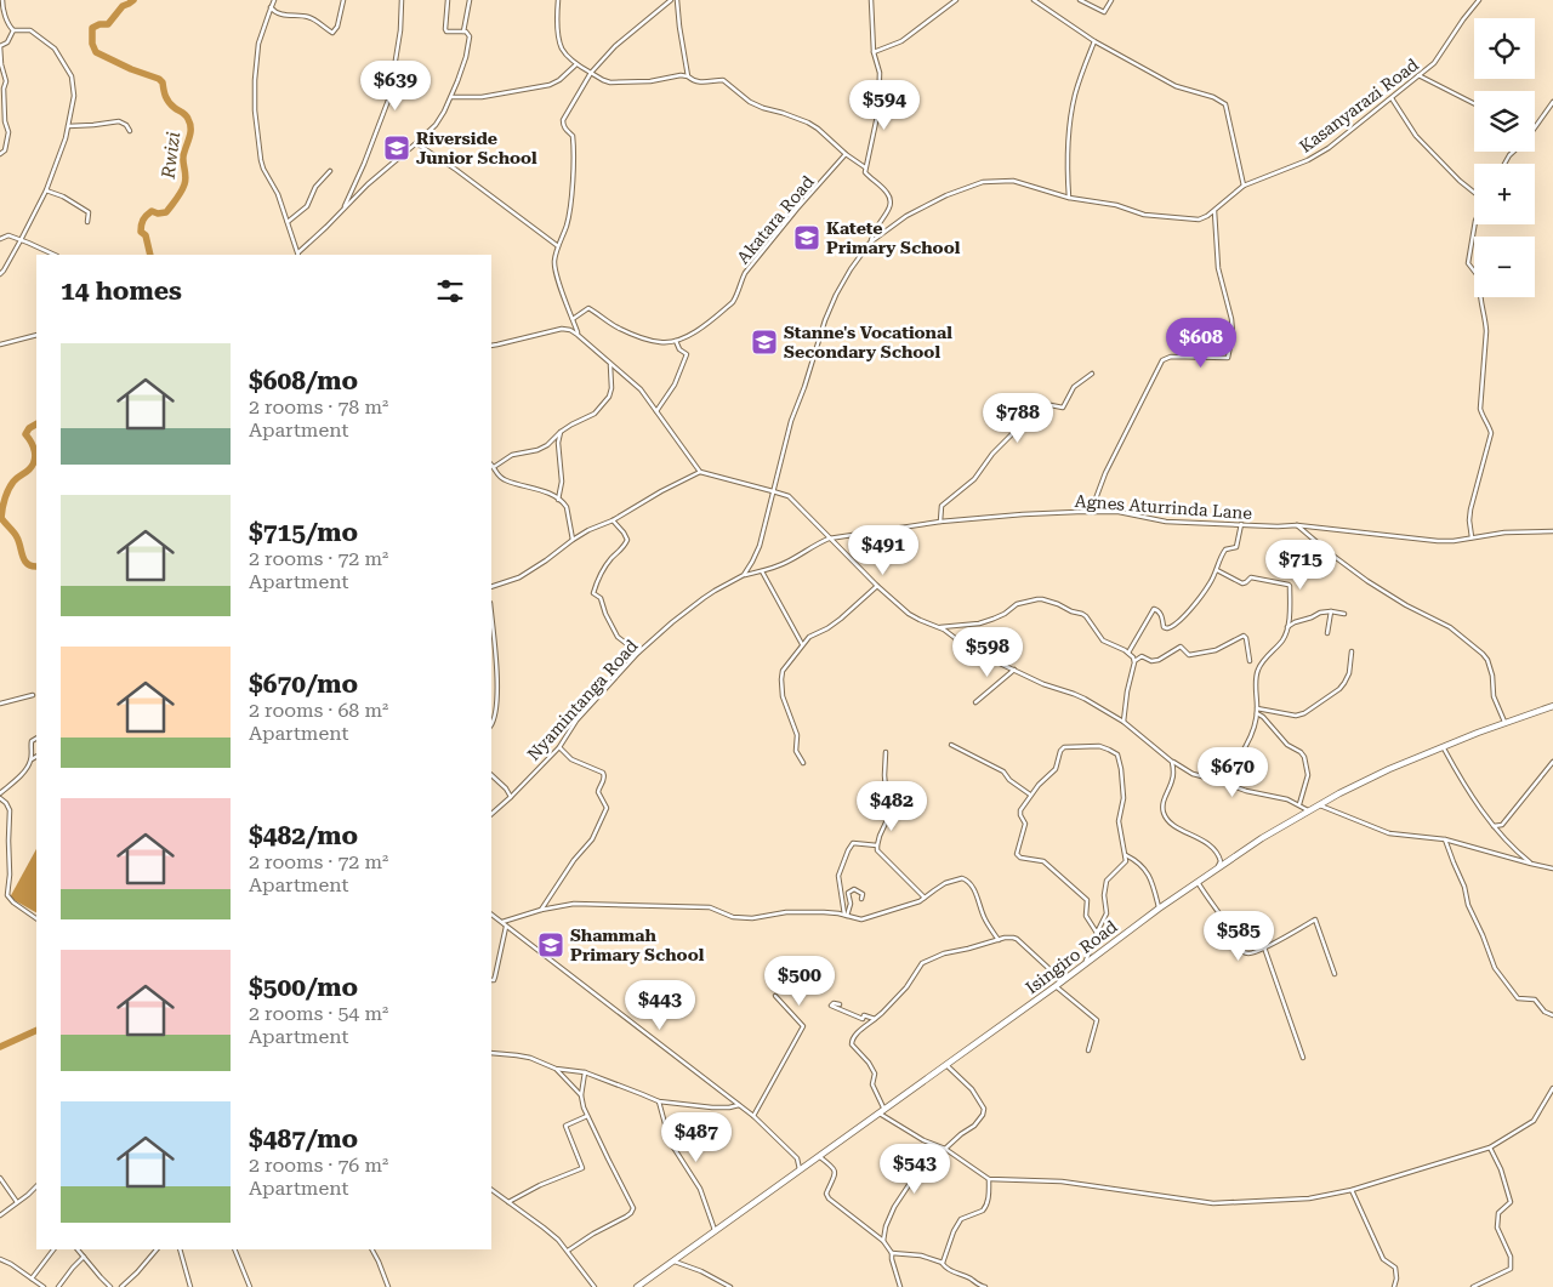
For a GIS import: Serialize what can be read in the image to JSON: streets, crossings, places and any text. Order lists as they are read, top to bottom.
{
  "streets": {
    "main road": ["Isingiro Road"],
    "street": [
      "Kasanyarazi Road",
      "Akatara Road",
      "Agnes Aturrinda Lane",
      "Nyamintanga Road"
    ]
  },
  "crossings": [
    ["Agnes Aturrinda Lane", "Nyamintanga Road"]
  ],
  "water": ["Rwizi"],
  "places": {
    "school or university": [
      "Riverside Junior School",
      "Katete Primary School",
      "Stanne's Vocational Secondary School",
      "Shammah Primary School"
    ]
  },
  "page": {
    "map_buttons": ["+", "−"],
    "price": [
      "$639",
      "$594",
      "$608",
      "$788",
      "$491",
      "$715",
      "$598",
      "$670",
      "$482",
      "$585",
      "$500",
      "$443",
      "$487",
      "$543"
    ],
    "heading": "14 homes",
    "list": [
      {
        "name": "$608/mo",
        "note": "2 rooms · 78 m² · Apartment"
      },
      {
        "name": "$715/mo",
        "note": "2 rooms · 72 m² · Apartment"
      },
      {
        "name": "$670/mo",
        "note": "2 rooms · 68 m² · Apartment"
      },
      {
        "name": "$482/mo",
        "note": "2 rooms · 72 m² · Apartment"
      },
      {
        "name": "$500/mo",
        "note": "2 rooms · 54 m² · Apartment"
      },
      {
        "name": "$487/mo",
        "note": "2 rooms · 76 m² · Apartment"
      }
    ]
  }
}
